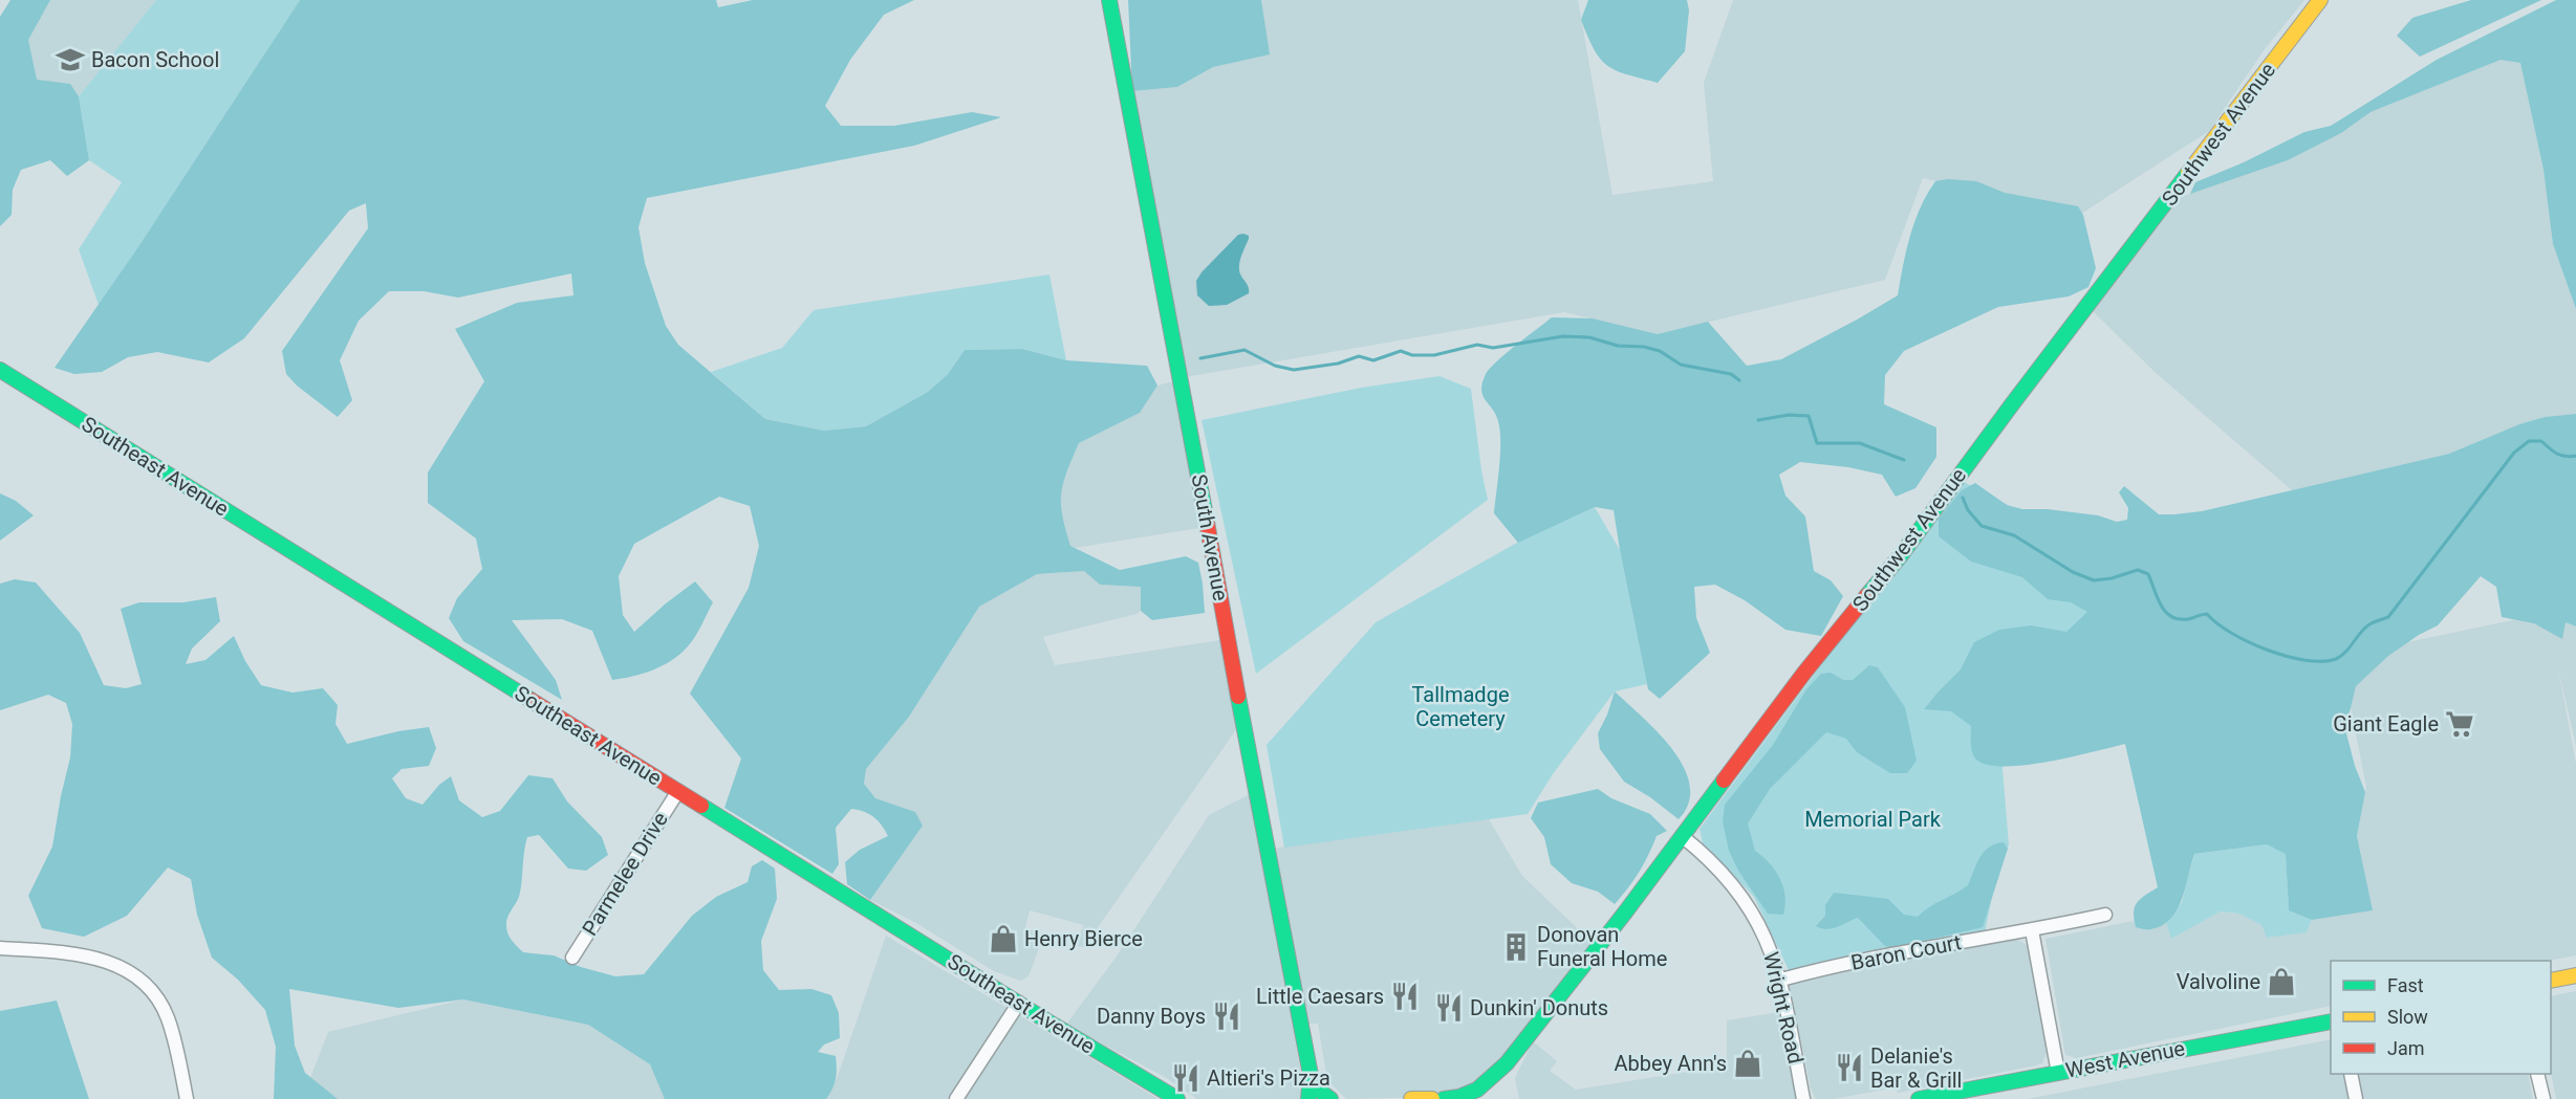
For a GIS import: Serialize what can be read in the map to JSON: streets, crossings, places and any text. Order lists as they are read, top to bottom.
{
  "streets": {
    "street": [
      "Southwest Avenue",
      "Southeast Avenue",
      "South Avenue",
      "Parmelee Drive",
      "Baron Court",
      "Wright Road",
      "West Avenue"
    ]
  },
  "crossings": [
    ["Southwest Avenue", "Wright Road"],
    ["Southeast Avenue", "Parmelee Drive"],
    ["Baron Court", "Wright Road"]
  ],
  "parks": ["Tallmadge Cemetery", "Memorial Park"],
  "places": {
    "school or university": ["Bacon School"],
    "supermarket": ["Giant Eagle"],
    "shop": ["Henry Bierce", "Valvoline", "Abbey Ann's"],
    "building": ["Donovan Funeral Home"],
    "restaurant": [
      "Little Caesars",
      "Dunkin' Donuts",
      "Danny Boys",
      "Delanie's Bar & Grill",
      "Altieri's Pizza"
    ]
  },
  "legend": ["Fast", "Slow", "Jam"]
}
